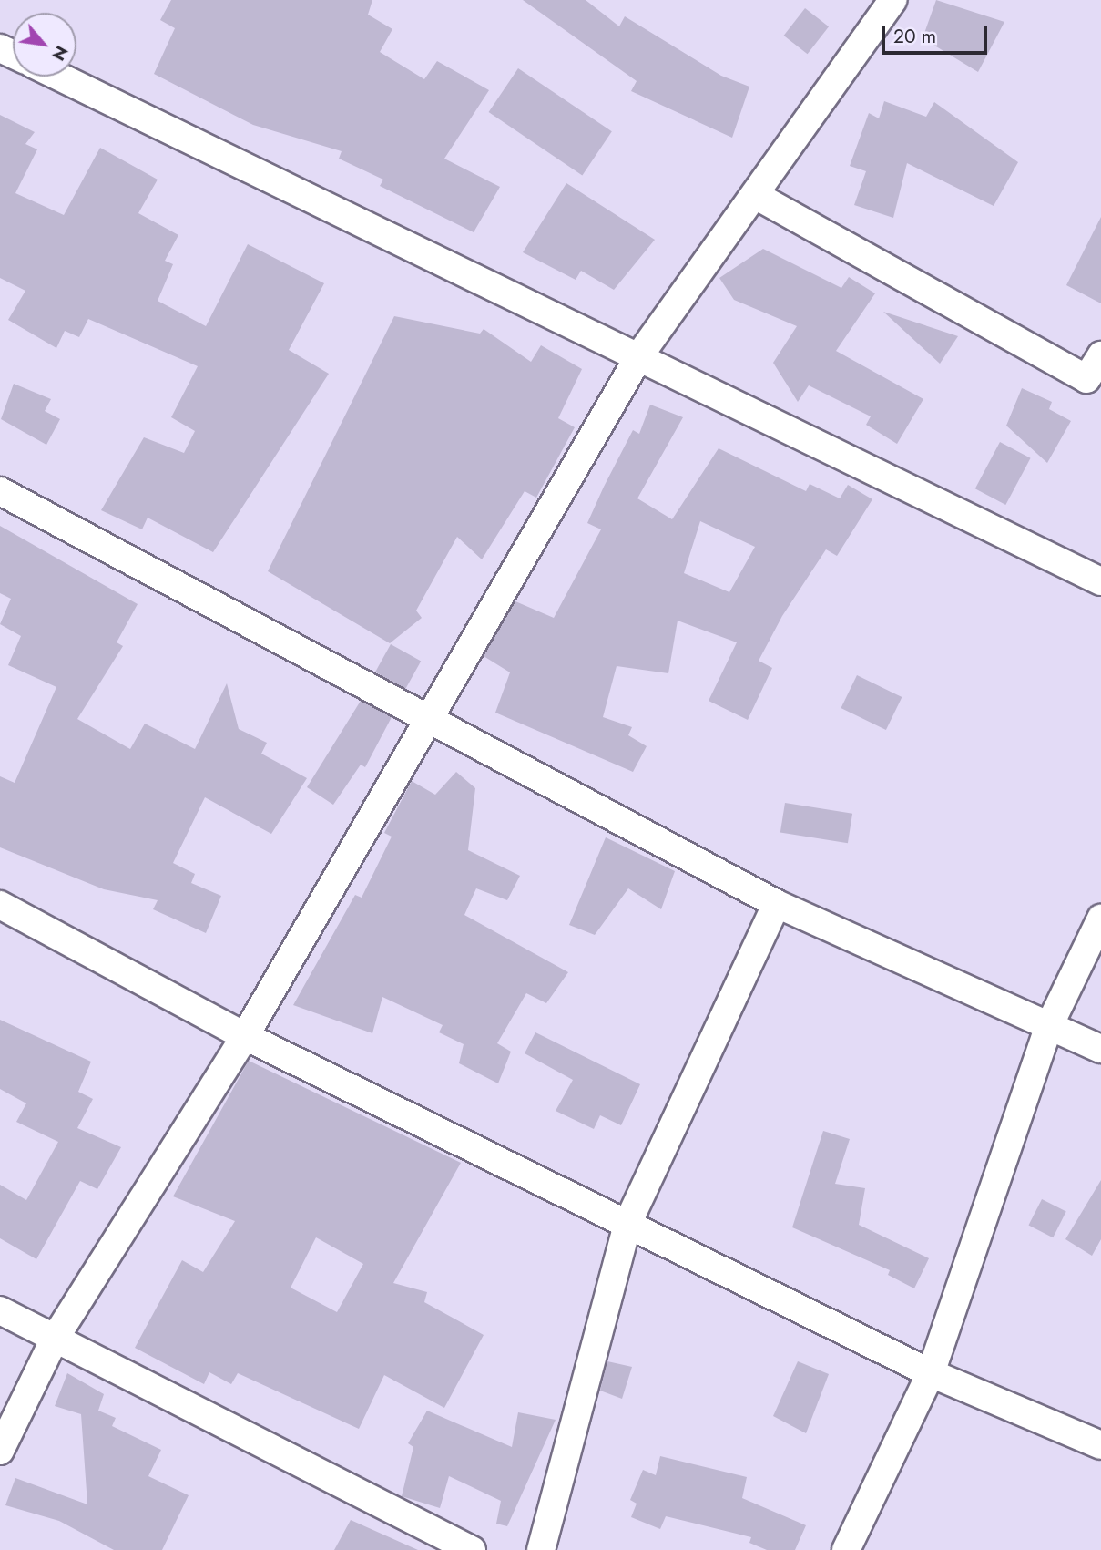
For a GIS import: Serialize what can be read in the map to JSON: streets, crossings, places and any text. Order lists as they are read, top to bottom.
{
  "scale_bar": "20 m",
  "north": "bottom right"
}
